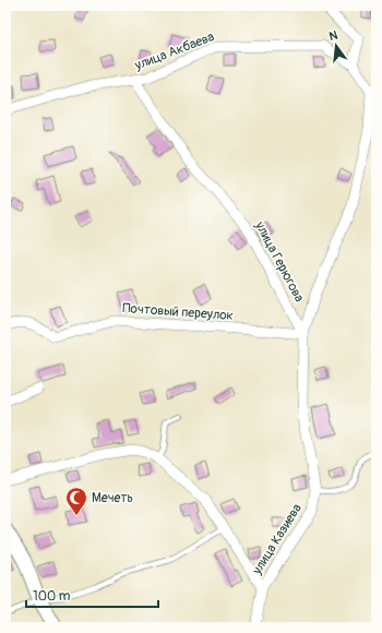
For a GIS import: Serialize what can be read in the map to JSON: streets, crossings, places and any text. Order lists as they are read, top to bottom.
{
  "streets": {
    "street": [
      "улица Акбаева",
      "улица Герюгова",
      "Почтовый переулок",
      "улица Казиева"
    ]
  },
  "crossings": [
    ["улица Акбаева", "улица Герюгова"],
    ["улица Акбаева", "Почтовый переулок"],
    ["улица Герюгова", "Почтовый переулок"],
    ["улица Герюгова", "улица Казиева"]
  ],
  "places": {
    "mosque": ["Мечеть"]
  },
  "scale_bar": "100 m",
  "north": "top"
}
